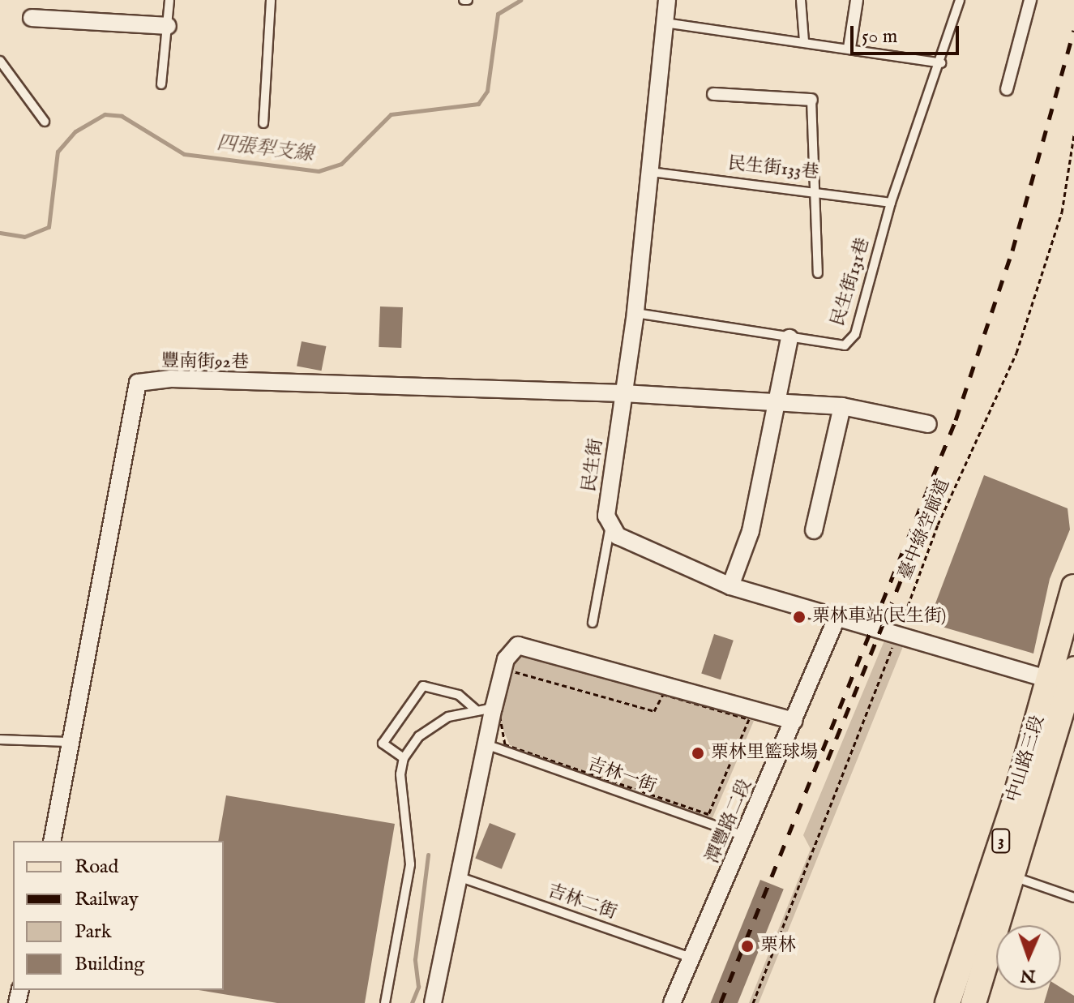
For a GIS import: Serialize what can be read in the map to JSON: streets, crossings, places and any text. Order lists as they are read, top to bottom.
{
  "streets": {
    "main road": ["中山路三段", "3"],
    "street": ["豐南街92巷", "民生街", "潭豐路二段"],
    "lane": [
      "民生街133巷",
      "民生街131巷",
      "吉林一街",
      "吉林二街"
    ],
    "path": ["臺中綠空廊道"]
  },
  "crossings": [
    ["民生街133巷", "民生街131巷"],
    ["民生街133巷", "民生街"],
    ["民生街131巷", "民生街"],
    ["豐南街92巷", "民生街"],
    ["吉林一街", "潭豐路二段"],
    ["潭豐路二段", "吉林二街"]
  ],
  "water": ["四張犁支線"],
  "places": ["栗林車站(民生街)", "栗林里籃球場", "栗林"],
  "legend": [
    "Road",
    "Railway",
    "Park",
    "Building"
  ],
  "scale_bar": "50 m",
  "north": "bottom"
}
